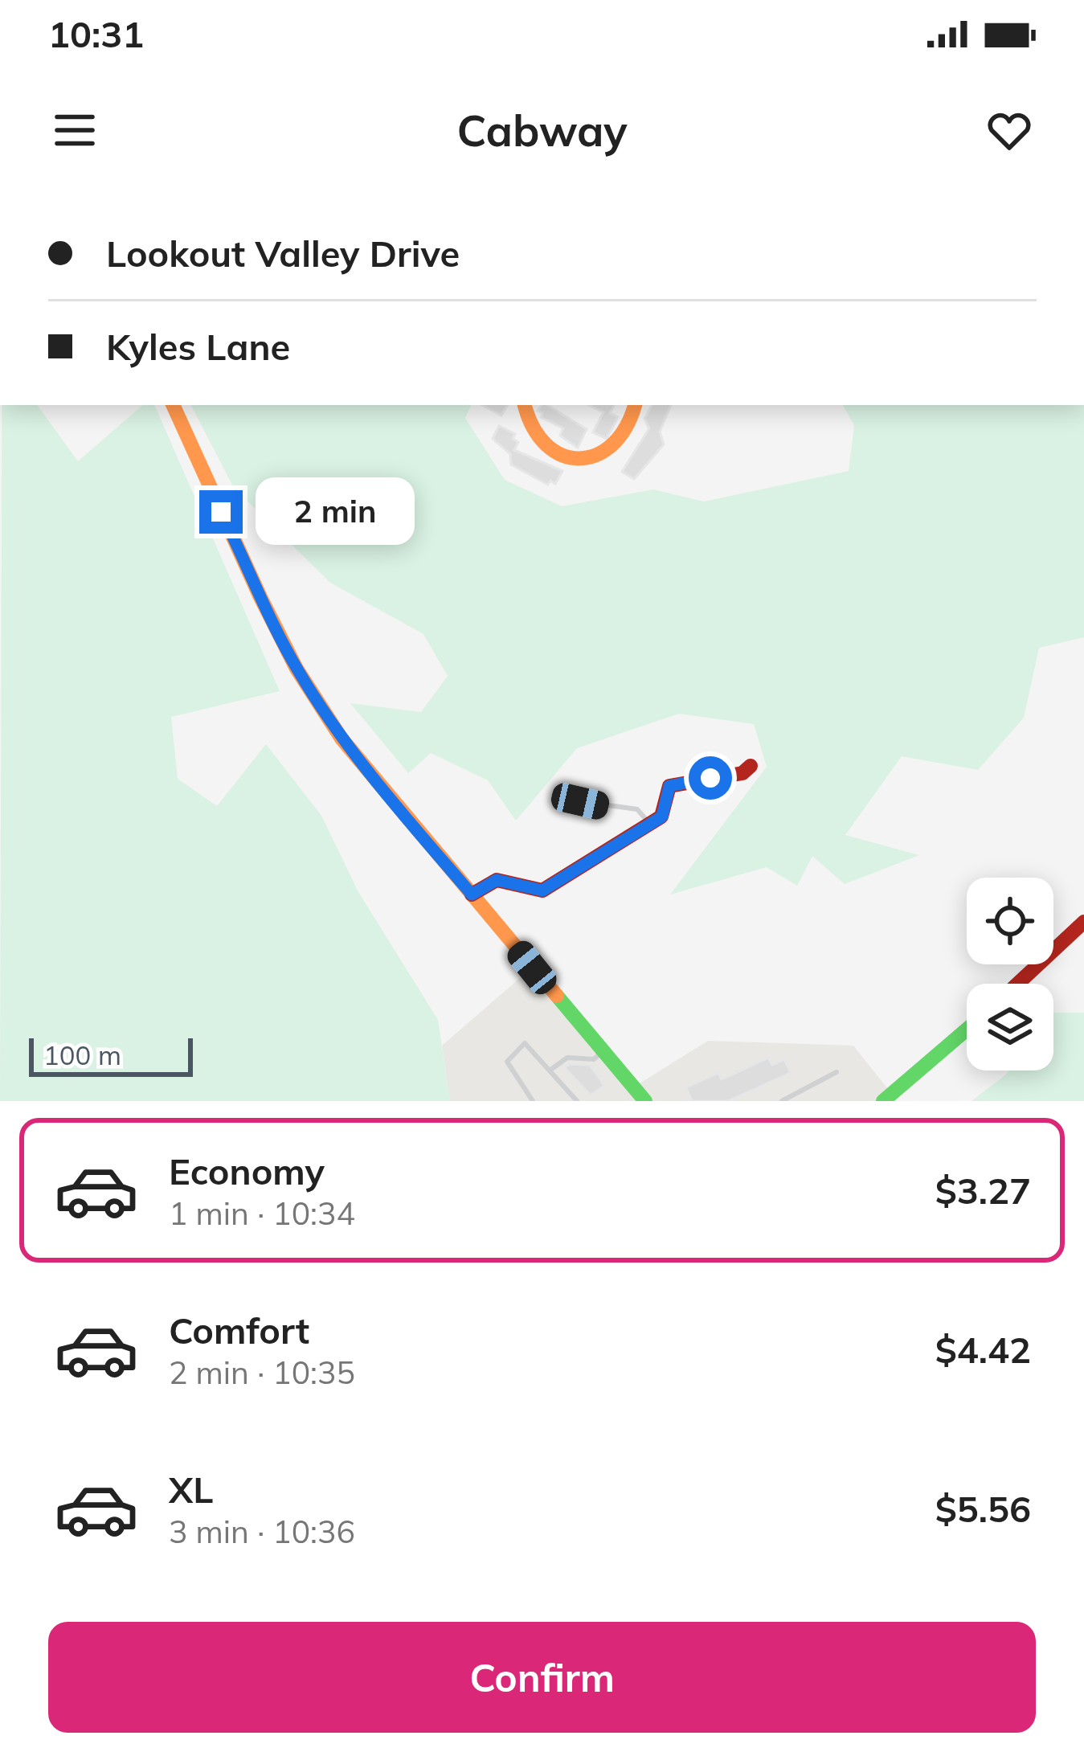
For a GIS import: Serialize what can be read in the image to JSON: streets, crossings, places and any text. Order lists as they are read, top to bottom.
{
  "scale_bar": "100 m",
  "page": {
    "status": "10:31",
    "header": "Cabway",
    "banner": ["Lookout Valley Drive", "Kyles Lane"],
    "bubble": "2 min",
    "scale": "100 m",
    "list": [
      {
        "name": "Economy",
        "note": "1 min · 10:34",
        "value": "$3.27"
      },
      {
        "name": "Comfort",
        "note": "2 min · 10:35",
        "value": "$4.42"
      },
      {
        "name": "XL",
        "note": "3 min · 10:36",
        "value": "$5.56"
      }
    ],
    "buttons": "Confirm"
  }
}
